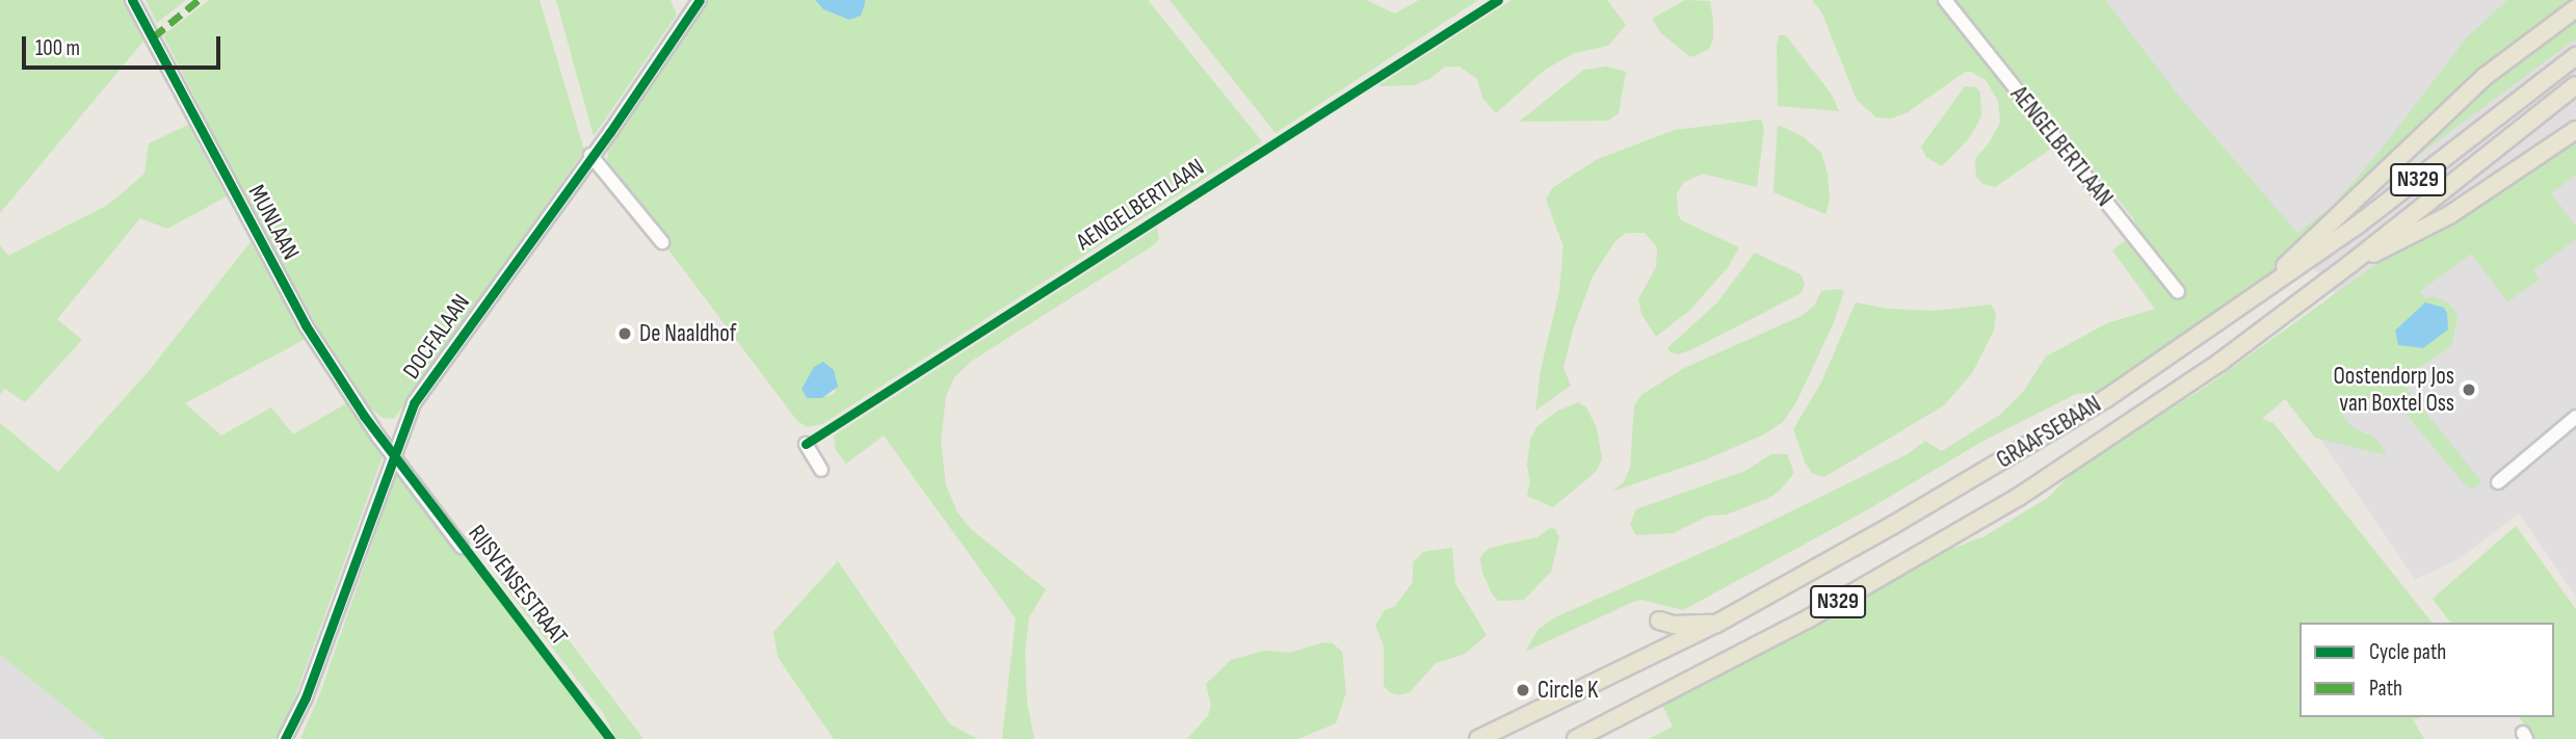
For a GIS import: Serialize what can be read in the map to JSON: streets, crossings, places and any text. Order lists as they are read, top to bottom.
{
  "streets": {
    "main road": ["N329", "GRAAFSEBAAN"],
    "street": [
      "AENGELBERTLAAN",
      "MUNLAAN",
      "DOCFALAAN",
      "RIJSVENSESTRAAT"
    ]
  },
  "crossings": [
    ["N329", "GRAAFSEBAAN"],
    ["MUNLAAN", "DOCFALAAN"],
    ["MUNLAAN", "RIJSVENSESTRAAT"],
    ["DOCFALAAN", "RIJSVENSESTRAAT"]
  ],
  "places": ["De Naaldhof", "Oostendorp Jos van Boxtel Oss", "Circle K"],
  "legend": ["Cycle path", "Path"],
  "scale_bar": "100 m"
}
